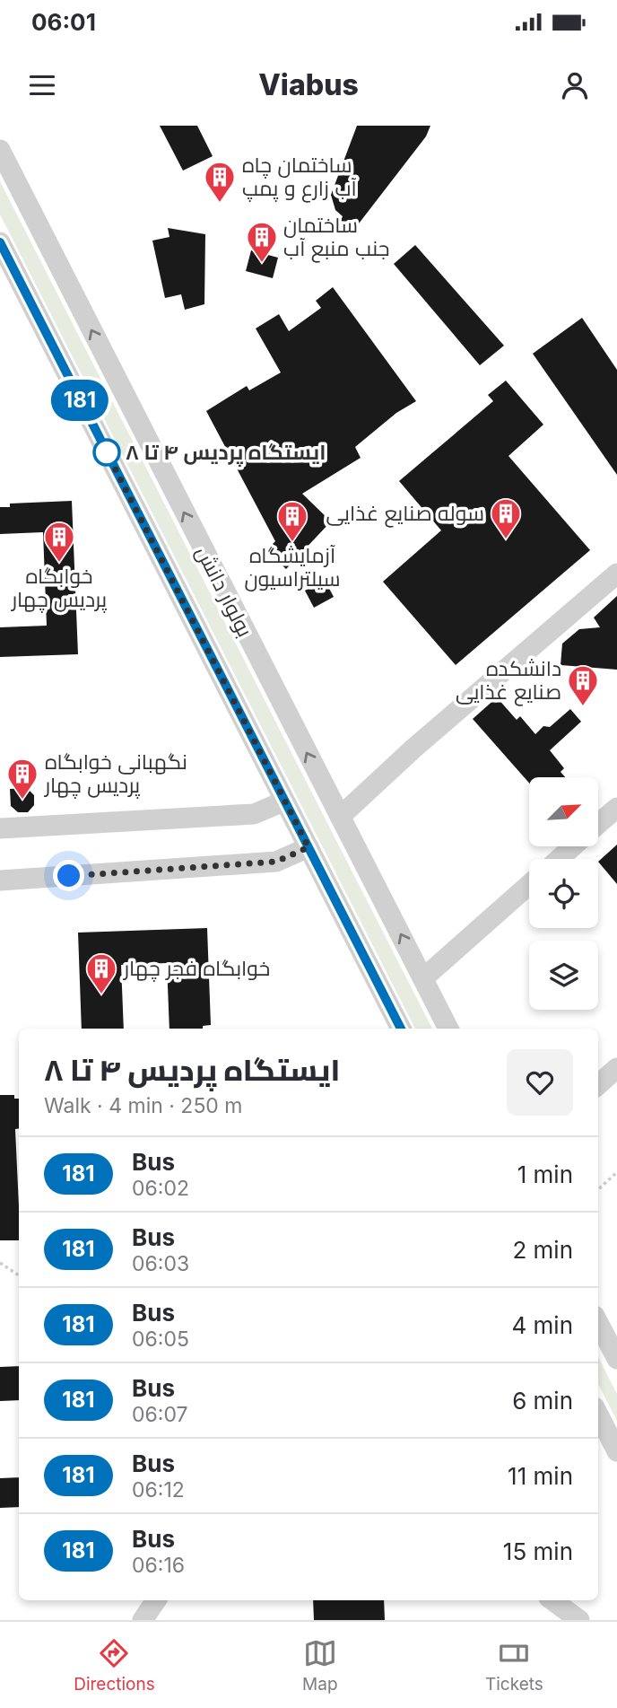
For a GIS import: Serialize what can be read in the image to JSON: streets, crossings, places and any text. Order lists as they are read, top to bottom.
{
  "streets": {
    "street": ["بولوار دانش"]
  },
  "places": {
    "building": [
      "ساختمان چاه آب زارع و پمپ",
      "ساختمان جنب منبع آب",
      "سوله صنایع غذایی",
      "آزمایشگاه سیلتراسیون",
      "خوابگاه پردیس چهار",
      "دانشکده صنایع غذایی",
      "نگهبانی خوابگاه پردیس چهار",
      "خوابگاه فجر چهار"
    ],
    "other": ["ایستگاه پردیس ۴ تا ۸"]
  },
  "lines": ["bus line 181"],
  "north": "top right",
  "page": {
    "status": "06:01",
    "header": "Viabus",
    "on_map": "181",
    "heading": ["ایستگاه پردیس ۴ تا ۸", "Walk · 4 min · 250 m"],
    "list": [
      {
        "mark": "181",
        "name": "Bus",
        "note": "06:02",
        "value": "1 min"
      },
      {
        "mark": "181",
        "name": "Bus",
        "note": "06:03",
        "value": "2 min"
      },
      {
        "mark": "181",
        "name": "Bus",
        "note": "06:05",
        "value": "4 min"
      },
      {
        "mark": "181",
        "name": "Bus",
        "note": "06:07",
        "value": "6 min"
      },
      {
        "mark": "181",
        "name": "Bus",
        "note": "06:12",
        "value": "11 min"
      },
      {
        "mark": "181",
        "name": "Bus",
        "note": "06:16",
        "value": "15 min"
      }
    ],
    "tabs": ["Directions", "Map", "Tickets"]
  }
}
